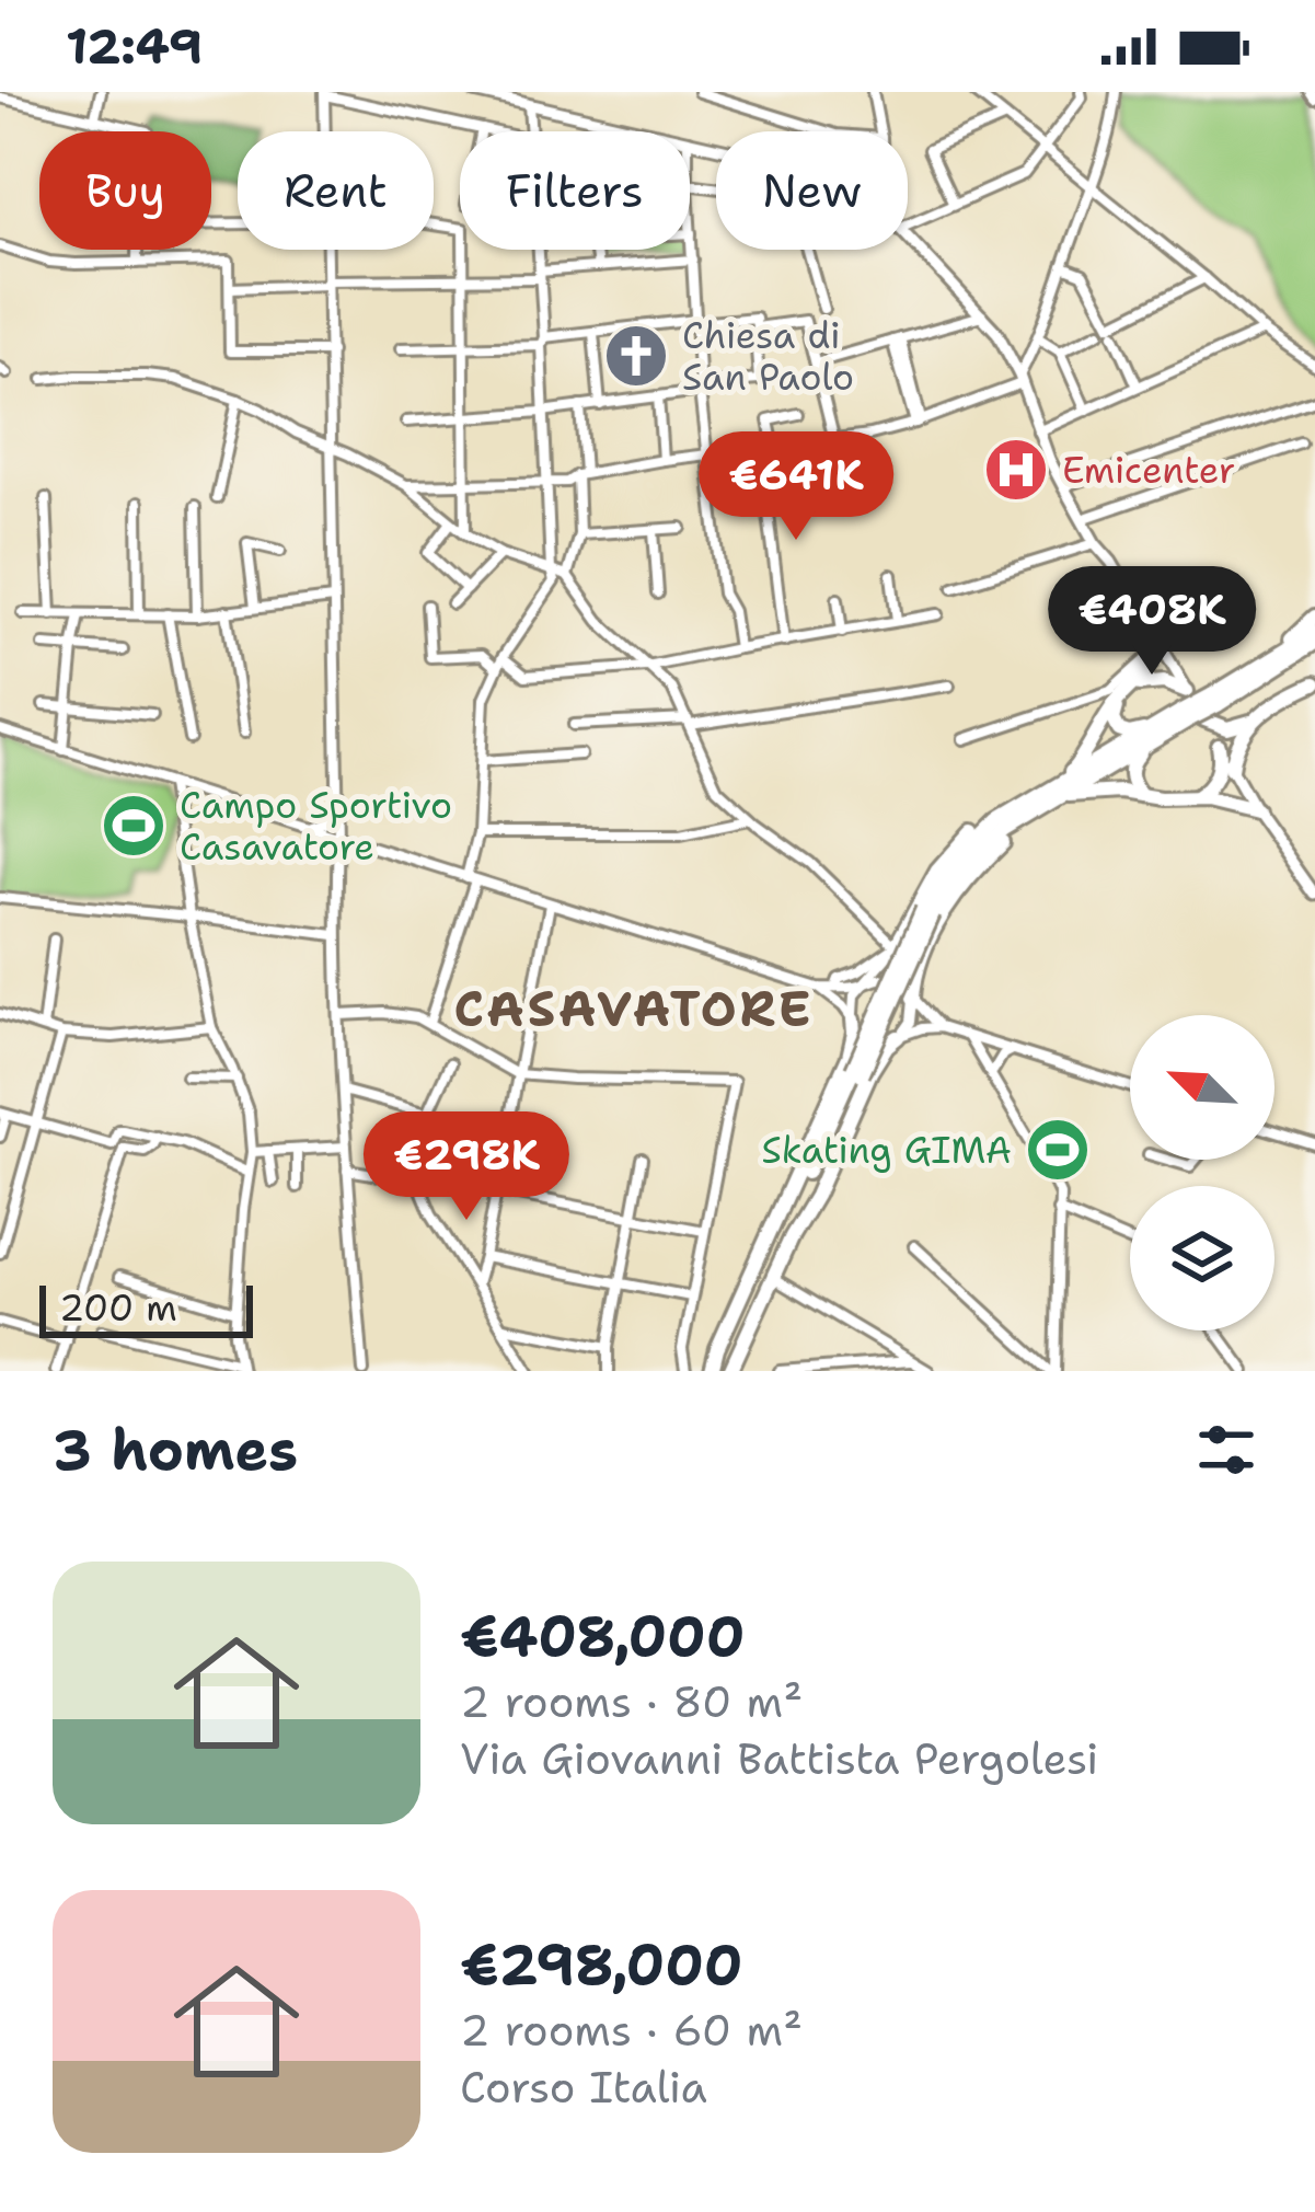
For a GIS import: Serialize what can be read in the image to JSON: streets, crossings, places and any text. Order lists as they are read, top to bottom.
{
  "districts": ["CASAVATORE"],
  "places": {
    "church": ["Chiesa di San Paolo"],
    "hospital": ["Emicenter"],
    "sports": ["Campo Sportivo Casavatore", "Skating GIMA"]
  },
  "scale_bar": "200 m",
  "north": "top left",
  "page": {
    "status": "12:49",
    "chip": [
      "Buy",
      "Rent",
      "Filters",
      "New"
    ],
    "price": ["€641K", "€408K", "€298K"],
    "scale": "200 m",
    "heading": "3 homes",
    "list": [
      {
        "name": "€408,000",
        "note": "2 rooms · 80 m² · Via Giovanni Battista Pergolesi"
      },
      {
        "name": "€298,000",
        "note": "2 rooms · 60 m² · Corso Italia"
      }
    ]
  }
}
